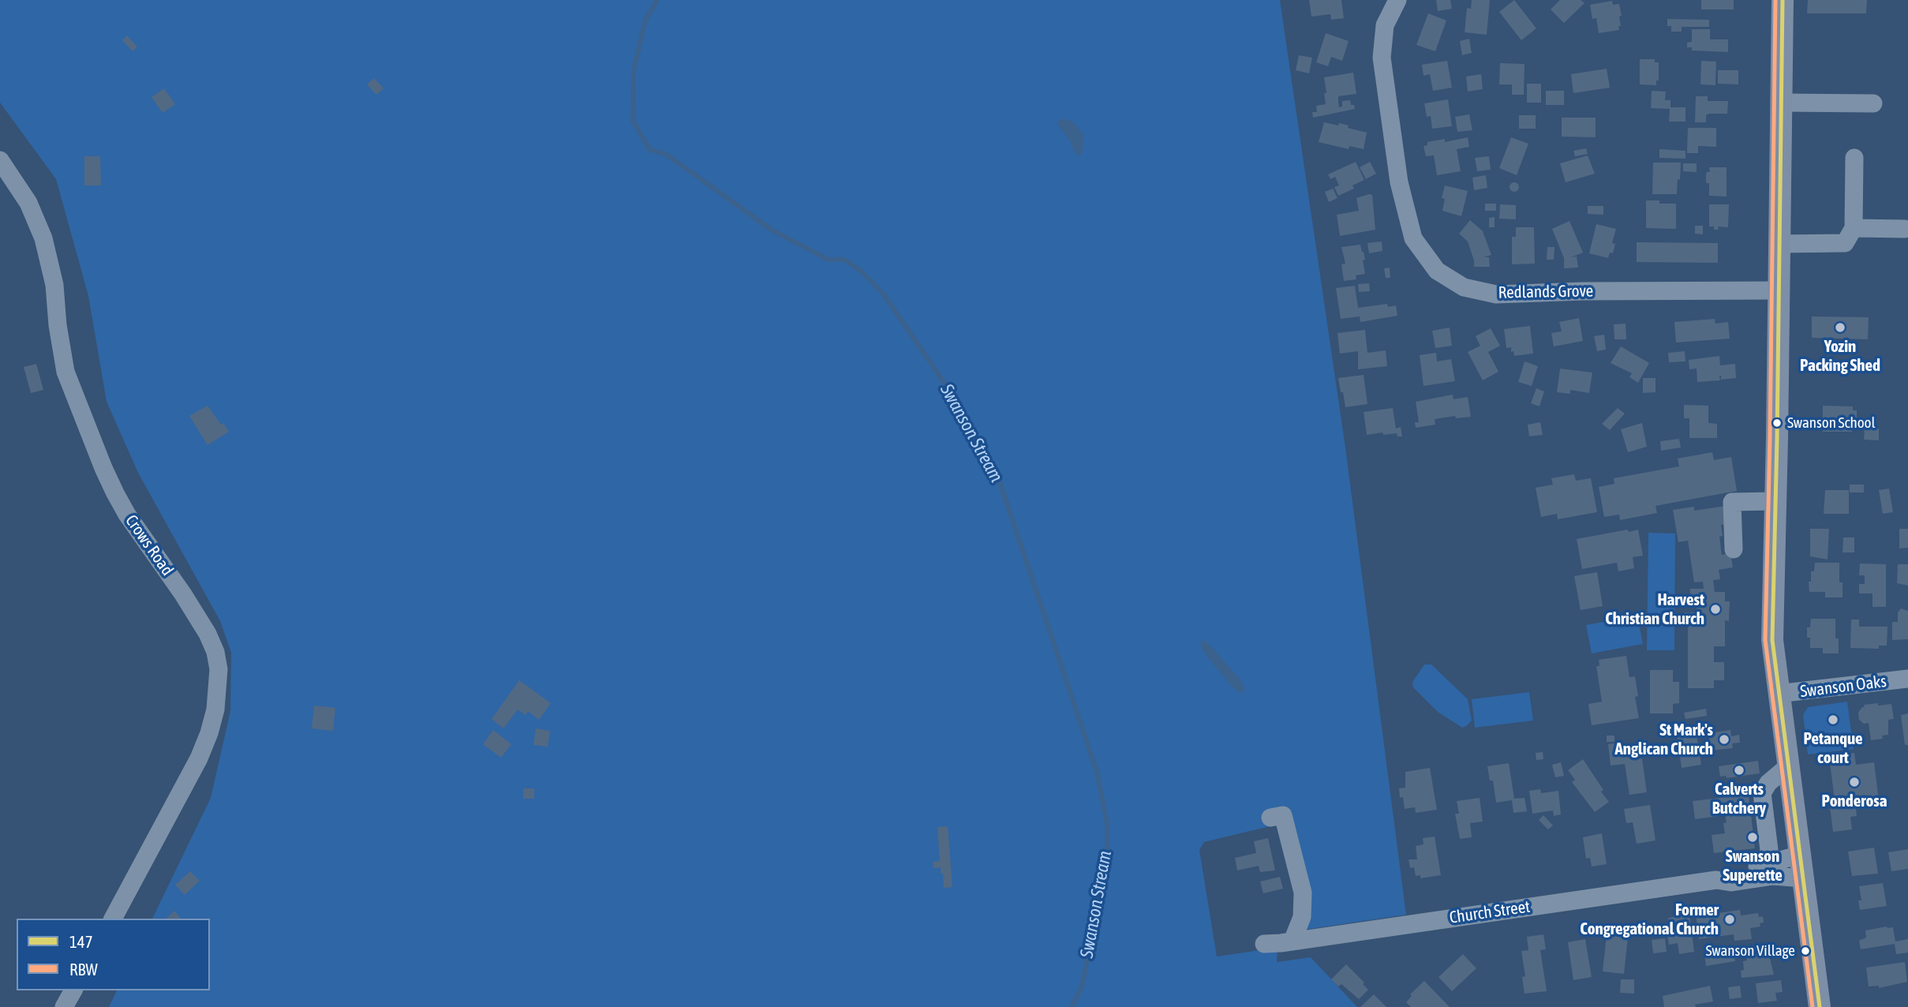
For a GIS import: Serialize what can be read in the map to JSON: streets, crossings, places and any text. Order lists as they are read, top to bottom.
{
  "streets": {
    "street": [
      "Redlands Grove",
      "Crows Road",
      "Swanson Oaks",
      "Church Street"
    ]
  },
  "water": ["Swanson Stream"],
  "places": [
    "Yozin Packing Shed",
    "Swanson School",
    "Harvest Christian Church",
    "Petanque court",
    "St Mark's Anglican Church",
    "Calverts Butchery",
    "Ponderosa",
    "Swanson Superette",
    "Former Congregational Church",
    "Swanson Village"
  ],
  "lines": ["transit line 147", "transit line RBW"],
  "legend": ["147", "RBW"]
}
